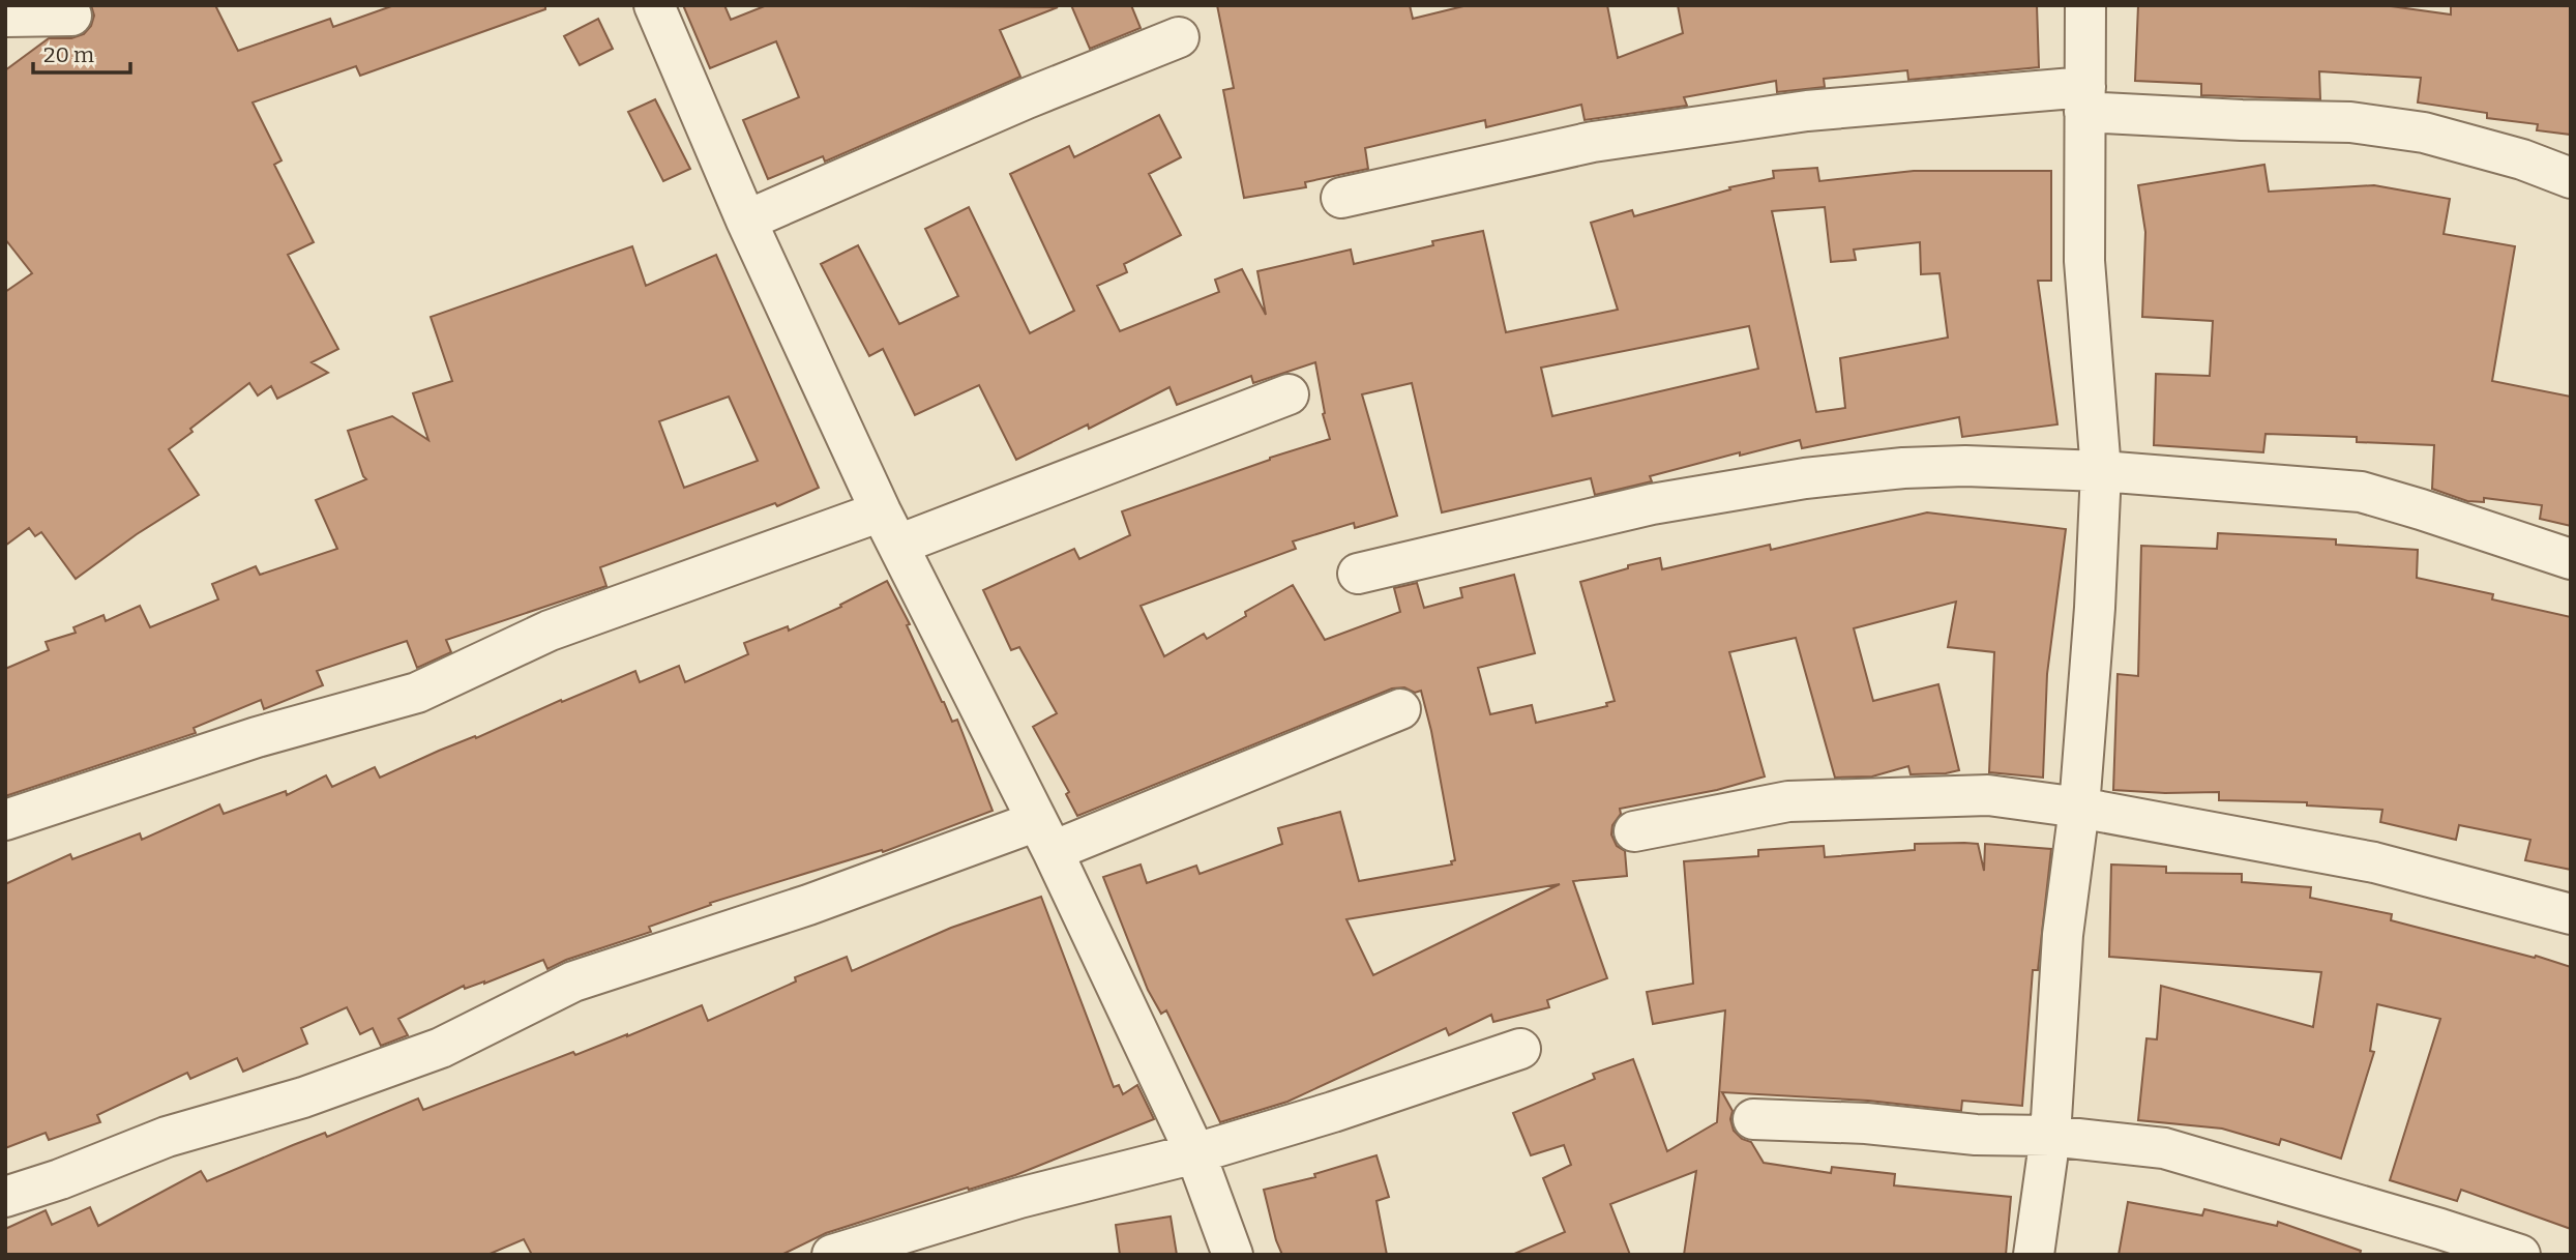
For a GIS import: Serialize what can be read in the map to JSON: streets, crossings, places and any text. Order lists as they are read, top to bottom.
{
  "scale_bar": "20 m"
}
